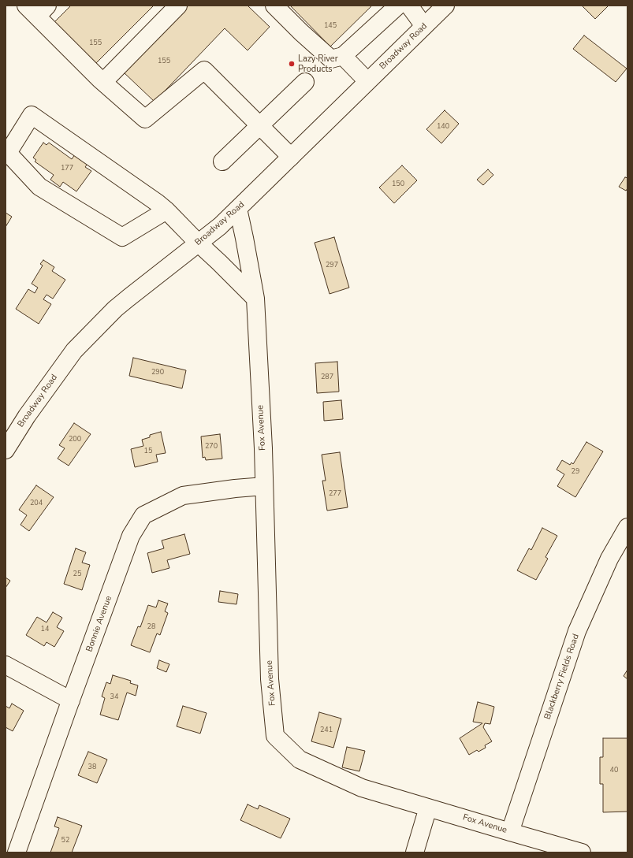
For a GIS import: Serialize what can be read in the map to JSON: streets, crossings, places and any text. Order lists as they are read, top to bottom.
{
  "streets": {
    "street": [
      "Broadway Road",
      "Fox Avenue",
      "Bonnie Avenue",
      "Blackberry Fields Road"
    ]
  },
  "crossings": [
    ["Broadway Road", "Fox Avenue"],
    ["Fox Avenue", "Bonnie Avenue"],
    ["Fox Avenue", "Blackberry Fields Road"]
  ],
  "places": ["Lazy River Products"],
  "house_numbers": [
    "145",
    "155",
    "155",
    "140",
    "177",
    "150",
    "297",
    "290",
    "287",
    "200",
    "270",
    "15",
    "29",
    "277",
    "204",
    "25",
    "28",
    "14",
    "34",
    "241",
    "38",
    "40",
    "52"
  ]
}
